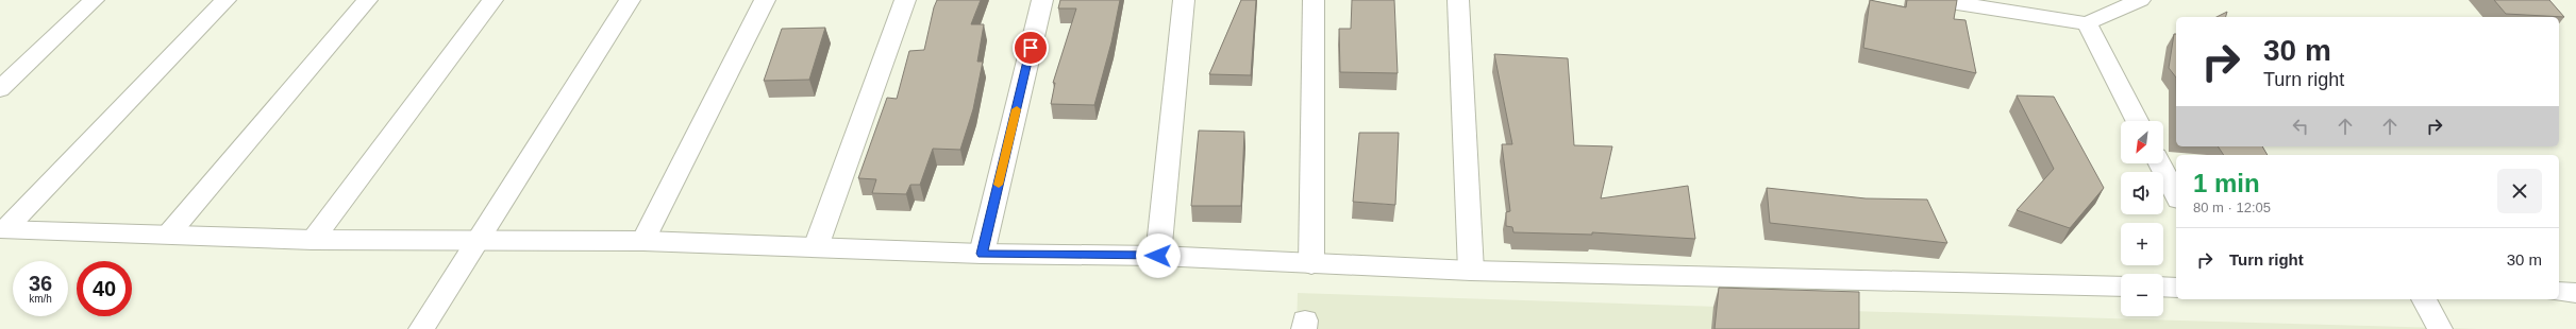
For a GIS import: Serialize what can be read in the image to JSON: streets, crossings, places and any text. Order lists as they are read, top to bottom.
{
  "north": "bottom left",
  "page": {
    "turn": ["30 m", "Turn right"],
    "map_buttons": ["+", "−"],
    "heading": ["1 min", "80 m · 12:05"],
    "list": [
      {
        "name": "Turn right",
        "value": "30 m"
      }
    ],
    "speed": "36 km/h",
    "limit": "40"
  }
}
